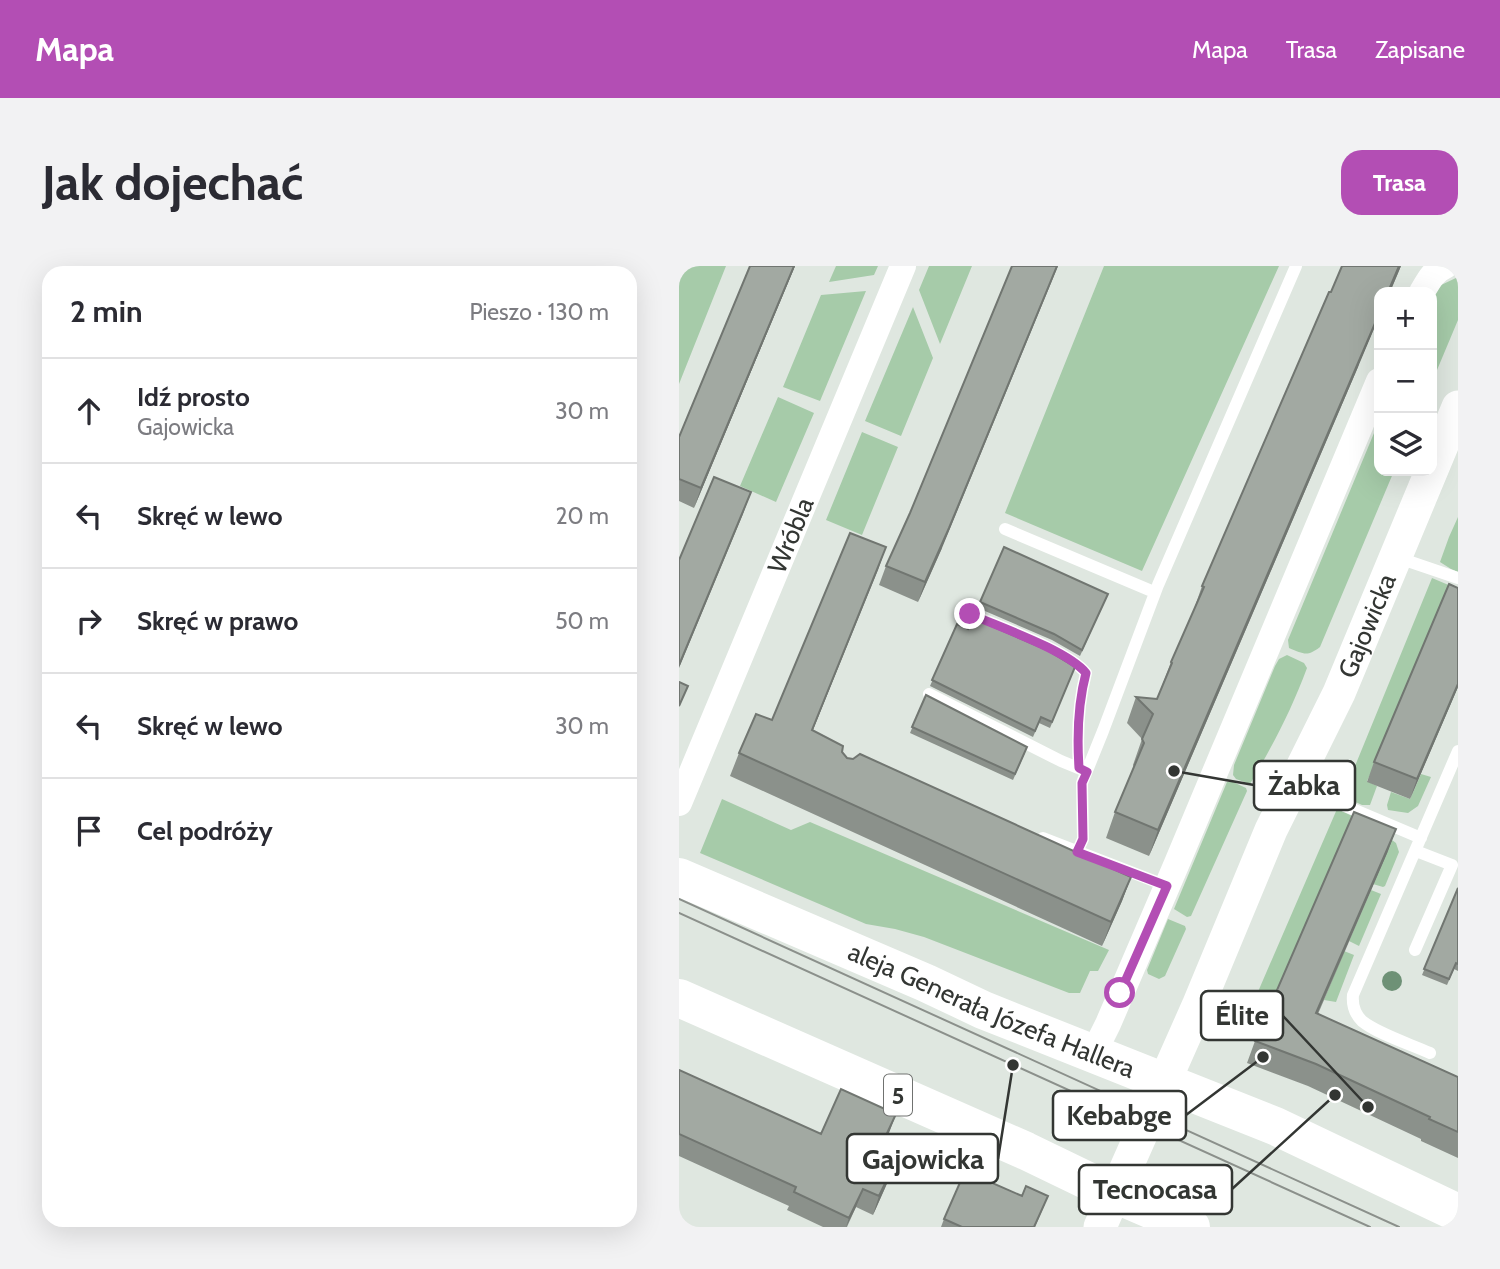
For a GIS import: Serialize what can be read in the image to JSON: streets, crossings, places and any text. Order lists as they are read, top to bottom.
{
  "streets": {
    "main road": ["aleja Generała Józefa Hallera", "5"],
    "street": ["Wróbla", "Gajowicka"]
  },
  "crossings": [
    ["Gajowicka", "aleja Generała Józefa Hallera"],
    ["Gajowicka", "5"]
  ],
  "places": [
    "Żabka",
    "Kebabge",
    "Gajowicka",
    "Tecnocasa",
    "Élite"
  ],
  "page": {
    "header": "Mapa",
    "nav": ["Mapa", "Trasa", "Zapisane"],
    "buttons": "Trasa",
    "title": "Jak dojechać",
    "heading": ["2 min", "Pieszo · 130 m"],
    "map_buttons": ["+", "−"],
    "list": [
      ["Idź prosto", "Gajowicka", "30 m"],
      ["Skręć w lewo", "20 m"],
      ["Skręć w prawo", "50 m"],
      ["Skręć w lewo", "30 m"],
      "Cel podróży"
    ]
  }
}
